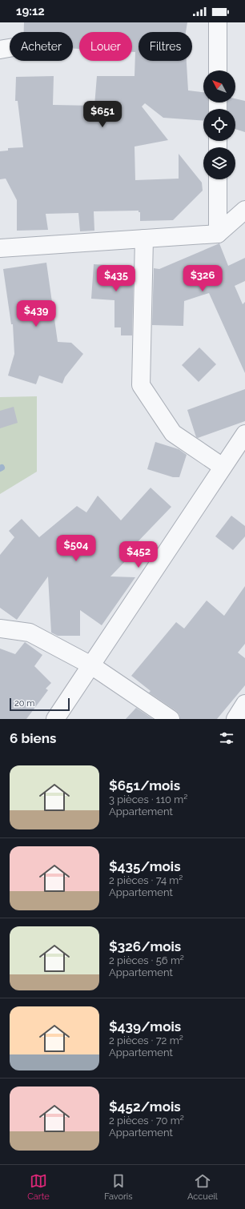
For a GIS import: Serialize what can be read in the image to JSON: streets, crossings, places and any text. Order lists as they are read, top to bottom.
{
  "scale_bar": "20 m",
  "north": "top left",
  "page": {
    "status": "19:12",
    "chip": ["Acheter", "Louer", "Filtres"],
    "price": [
      "$651",
      "$435",
      "$326",
      "$439",
      "$504",
      "$452"
    ],
    "scale": "20 m",
    "heading": "6 biens",
    "list": [
      {
        "name": "$651/mois",
        "note": "3 pièces · 110 m² · Appartement"
      },
      {
        "name": "$435/mois",
        "note": "2 pièces · 74 m² · Appartement"
      },
      {
        "name": "$326/mois",
        "note": "2 pièces · 56 m² · Appartement"
      },
      {
        "name": "$439/mois",
        "note": "2 pièces · 72 m² · Appartement"
      },
      {
        "name": "$452/mois",
        "note": "2 pièces · 70 m² · Appartement"
      }
    ],
    "tabs": ["Carte", "Favoris", "Accueil"]
  }
}
